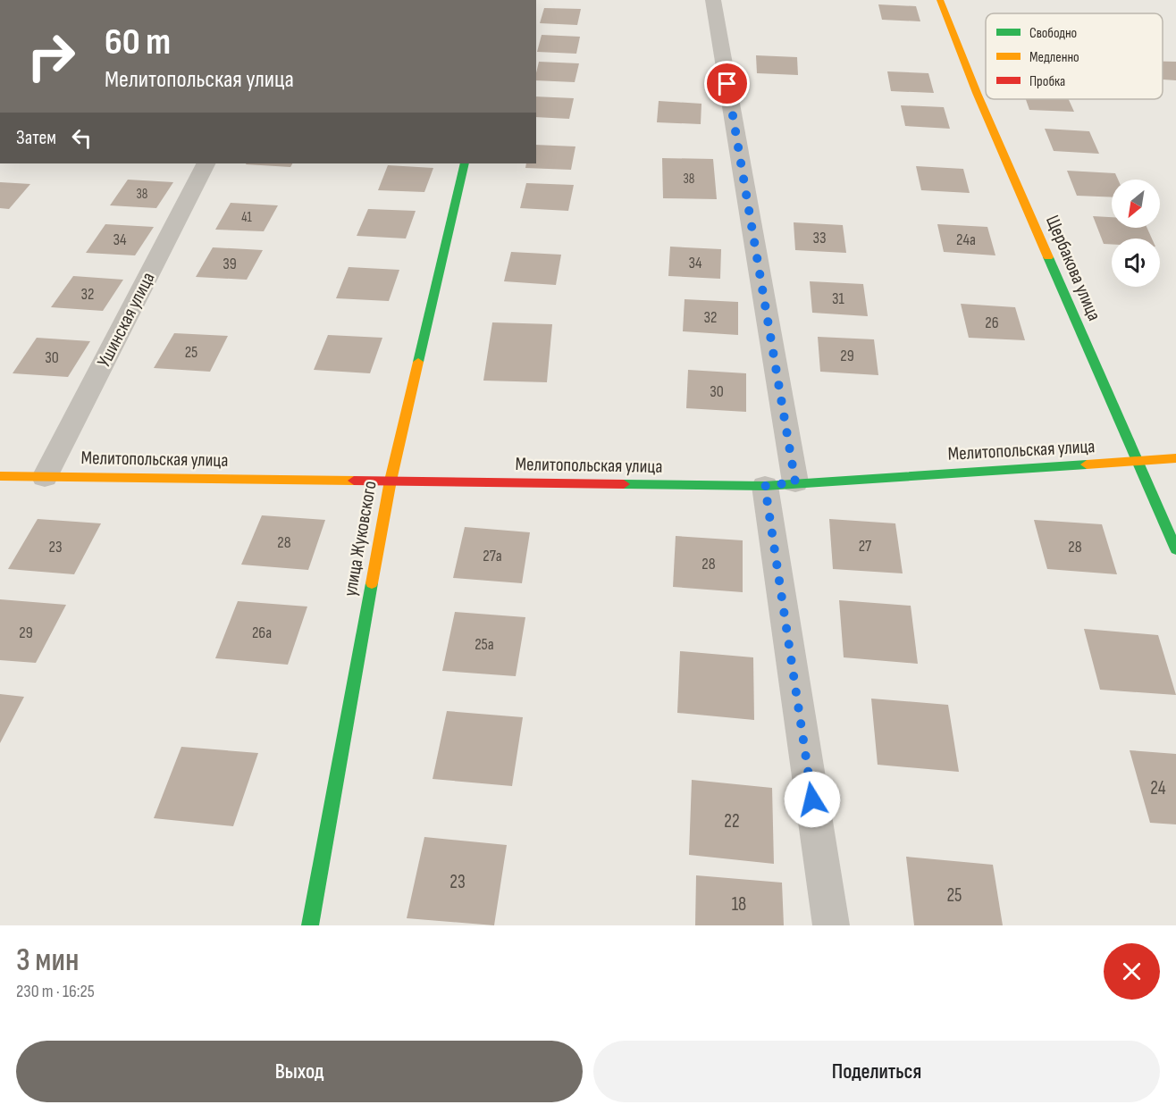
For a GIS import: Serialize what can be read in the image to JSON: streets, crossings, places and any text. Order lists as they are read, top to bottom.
{
  "streets": {
    "street": [
      "Щербакова улица",
      "Ушинская улица",
      "Мелитопольская улица",
      "улица Жуковского"
    ]
  },
  "crossings": [
    ["Щербакова улица", "Мелитопольская улица"],
    ["Ушинская улица", "Мелитопольская улица"],
    ["Мелитопольская улица", "улица Жуковского"]
  ],
  "house_numbers": [
    "38",
    "38",
    "41",
    "33",
    "34",
    "24а",
    "34",
    "39",
    "32",
    "31",
    "32",
    "26",
    "25",
    "29",
    "30",
    "30",
    "28",
    "27",
    "23",
    "28",
    "27а",
    "28",
    "29",
    "26а",
    "25а",
    "24",
    "22",
    "23",
    "25",
    "18"
  ],
  "legend": ["Свободно", "Медленно", "Пробка"],
  "north": "bottom left",
  "page": {
    "turn": ["60 m", "Мелитопольская улица"],
    "then": "Затем",
    "heading": ["3 мин", "230 m · 16:25"],
    "buttons": ["Выход", "Поделиться"]
  }
}
